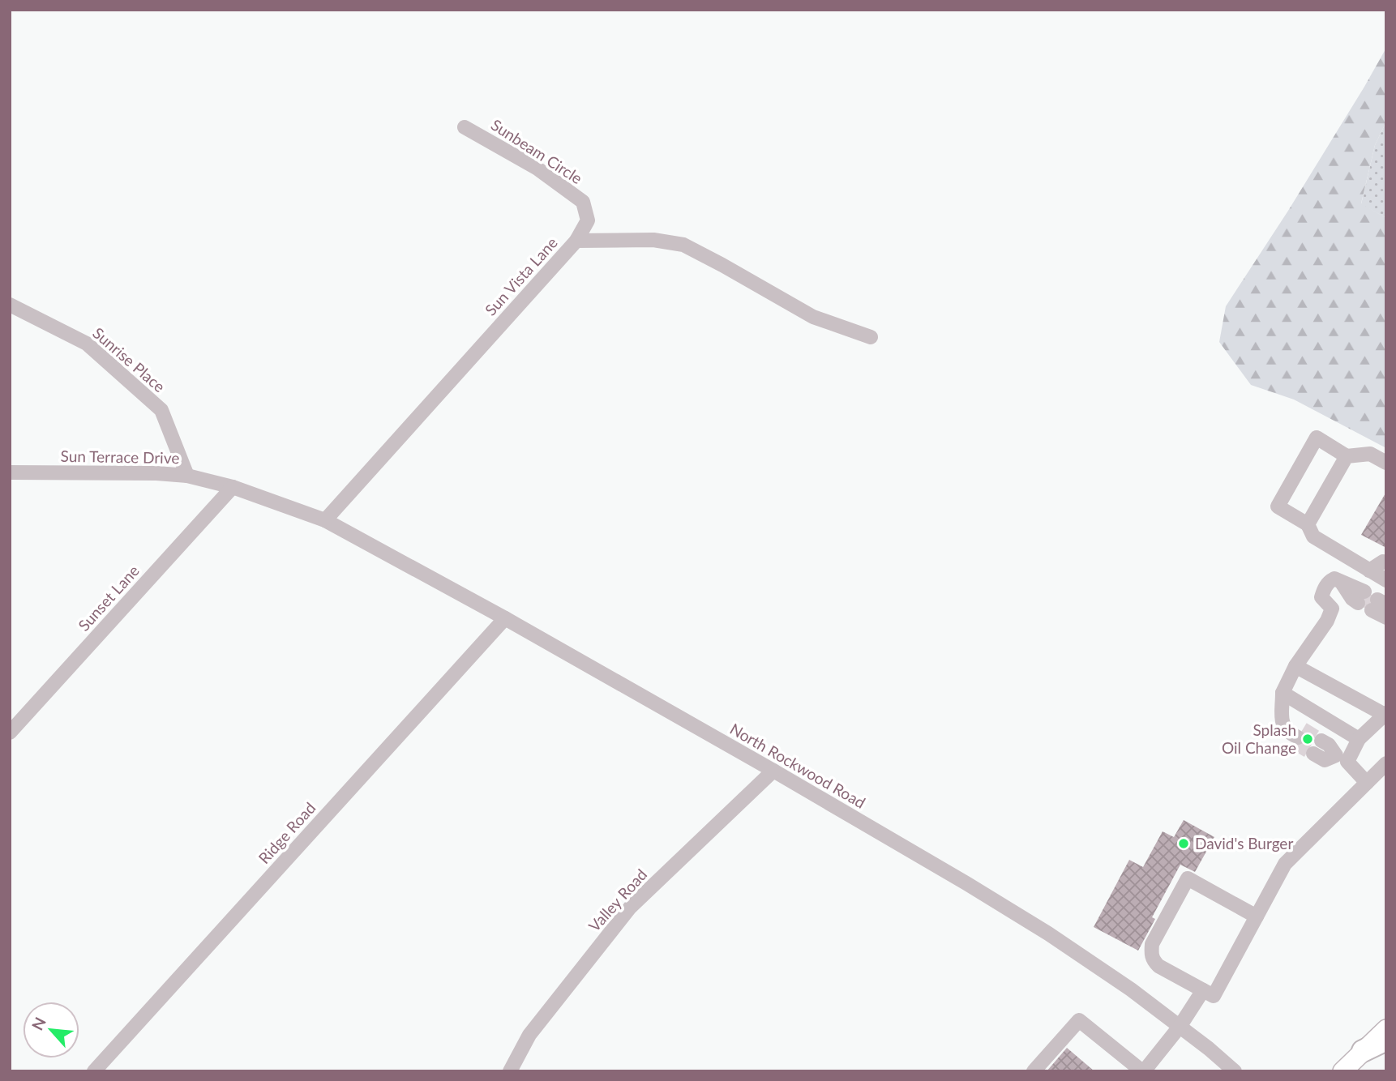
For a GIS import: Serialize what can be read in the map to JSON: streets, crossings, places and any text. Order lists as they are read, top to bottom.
{
  "streets": {
    "street": [
      "Sunbeam Circle",
      "Sun Vista Lane",
      "Sunrise Place",
      "Sun Terrace Drive",
      "Sunset Lane",
      "North Rockwood Road",
      "Ridge Road",
      "Valley Road"
    ]
  },
  "crossings": [
    ["Sunbeam Circle", "Sun Vista Lane"],
    ["Sun Vista Lane", "Sun Terrace Drive"],
    ["Sun Vista Lane", "North Rockwood Road"],
    ["Sunrise Place", "Sun Terrace Drive"],
    ["Sun Terrace Drive", "Sunset Lane"],
    ["Sun Terrace Drive", "North Rockwood Road"],
    ["North Rockwood Road", "Ridge Road"],
    ["North Rockwood Road", "Valley Road"]
  ],
  "places": ["Splash Oil Change", "David's Burger"],
  "north": "top left"
}
